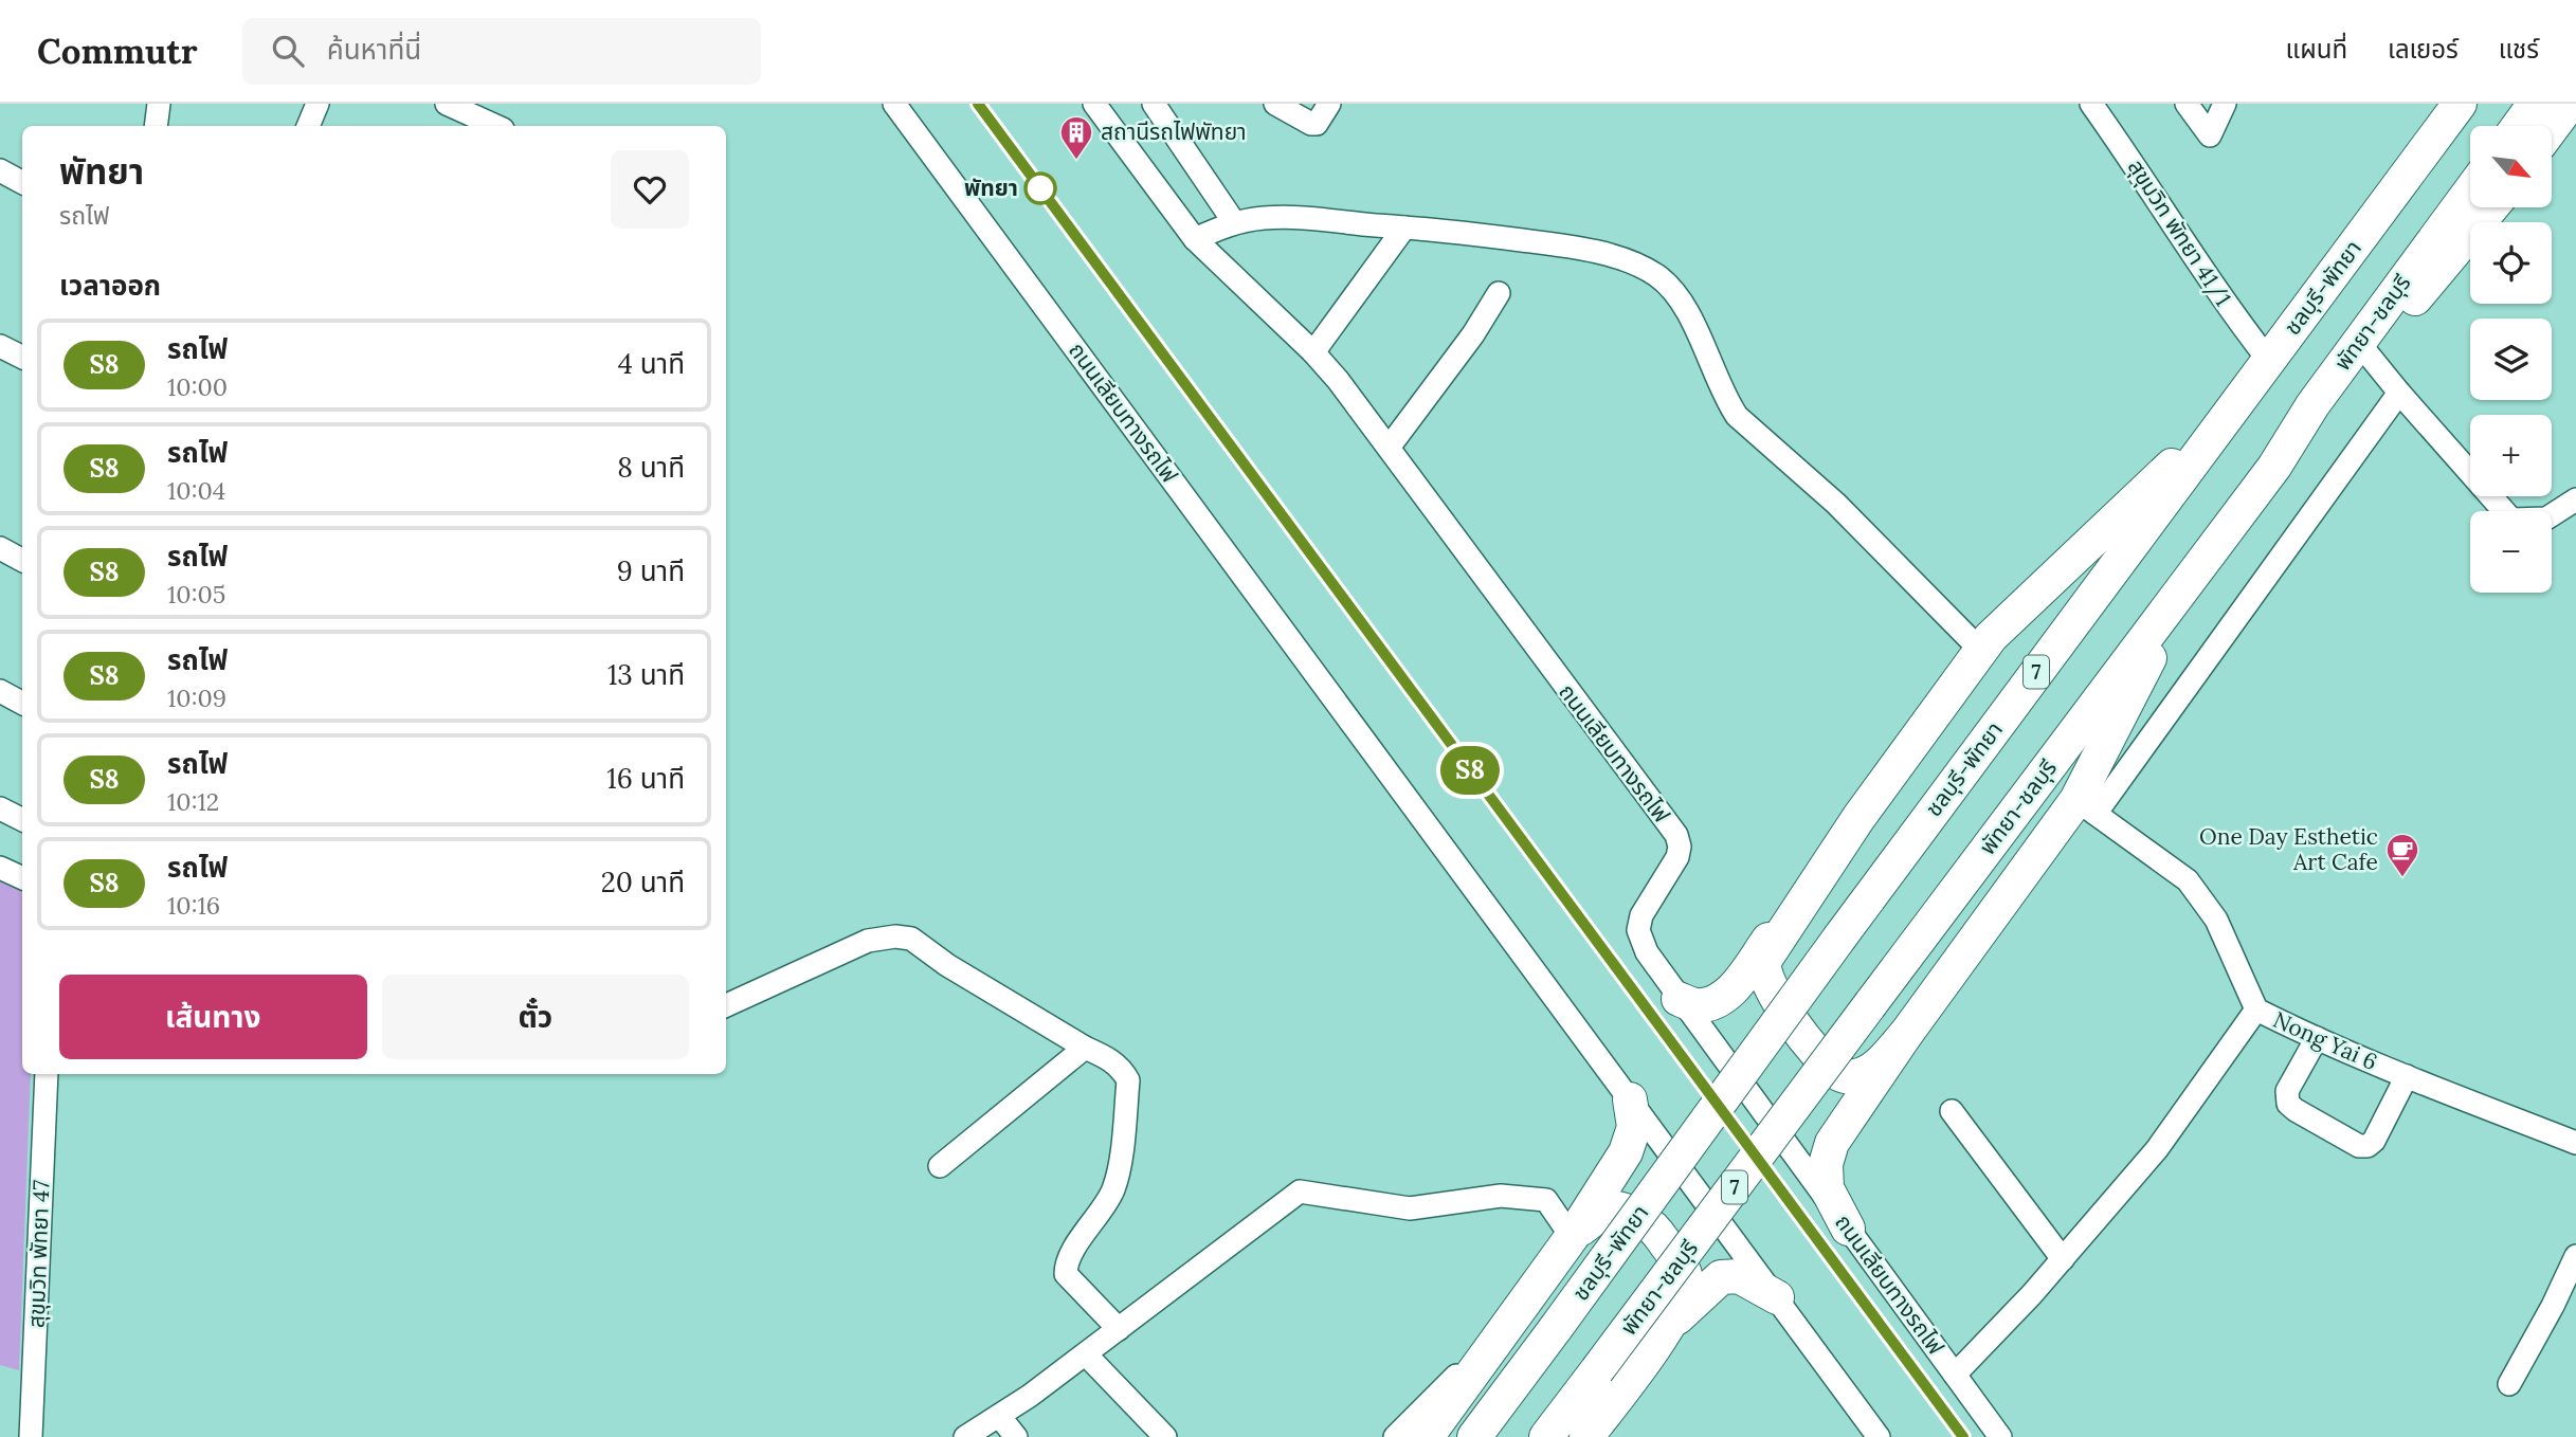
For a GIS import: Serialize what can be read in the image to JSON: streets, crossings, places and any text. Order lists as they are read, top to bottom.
{
  "streets": {
    "highway": ["ชลบุรี-พัทยา", "พัทยา-ชลบุรี", "7"],
    "street": [
      "สุขุมวิท พัทยา 41/1",
      "ถนนเลียบทางรถไฟ",
      "Nong Yai 6",
      "สุขุมวิท พัทยา 47"
    ]
  },
  "crossings": [
    ["สุขุมวิท พัทยา 41/1", "ชลบุรี-พัทยา"]
  ],
  "places": {
    "building": ["สถานีรถไฟพัทยา"],
    "other": ["พัทยา"],
    "cafe": ["One Day Esthetic Art Cafe"]
  },
  "north": "bottom right",
  "page": {
    "header": "Commutr",
    "search": "ค้นหาที่นี่",
    "nav": ["แผนที่", "เลเยอร์", "แชร์"],
    "on_map": "S8",
    "map_buttons": ["+", "−"],
    "heading": [
      ["พัทยา", "รถไฟ"],
      "เวลาออก"
    ],
    "list": [
      {
        "mark": "S8",
        "name": "รถไฟ",
        "note": "10:00",
        "value": "4 นาที"
      },
      {
        "mark": "S8",
        "name": "รถไฟ",
        "note": "10:04",
        "value": "8 นาที"
      },
      {
        "mark": "S8",
        "name": "รถไฟ",
        "note": "10:05",
        "value": "9 นาที"
      },
      {
        "mark": "S8",
        "name": "รถไฟ",
        "note": "10:09",
        "value": "13 นาที"
      },
      {
        "mark": "S8",
        "name": "รถไฟ",
        "note": "10:12",
        "value": "16 นาที"
      },
      {
        "mark": "S8",
        "name": "รถไฟ",
        "note": "10:16",
        "value": "20 นาที"
      }
    ],
    "buttons": ["เส้นทาง", "ตั๋ว"]
  }
}
